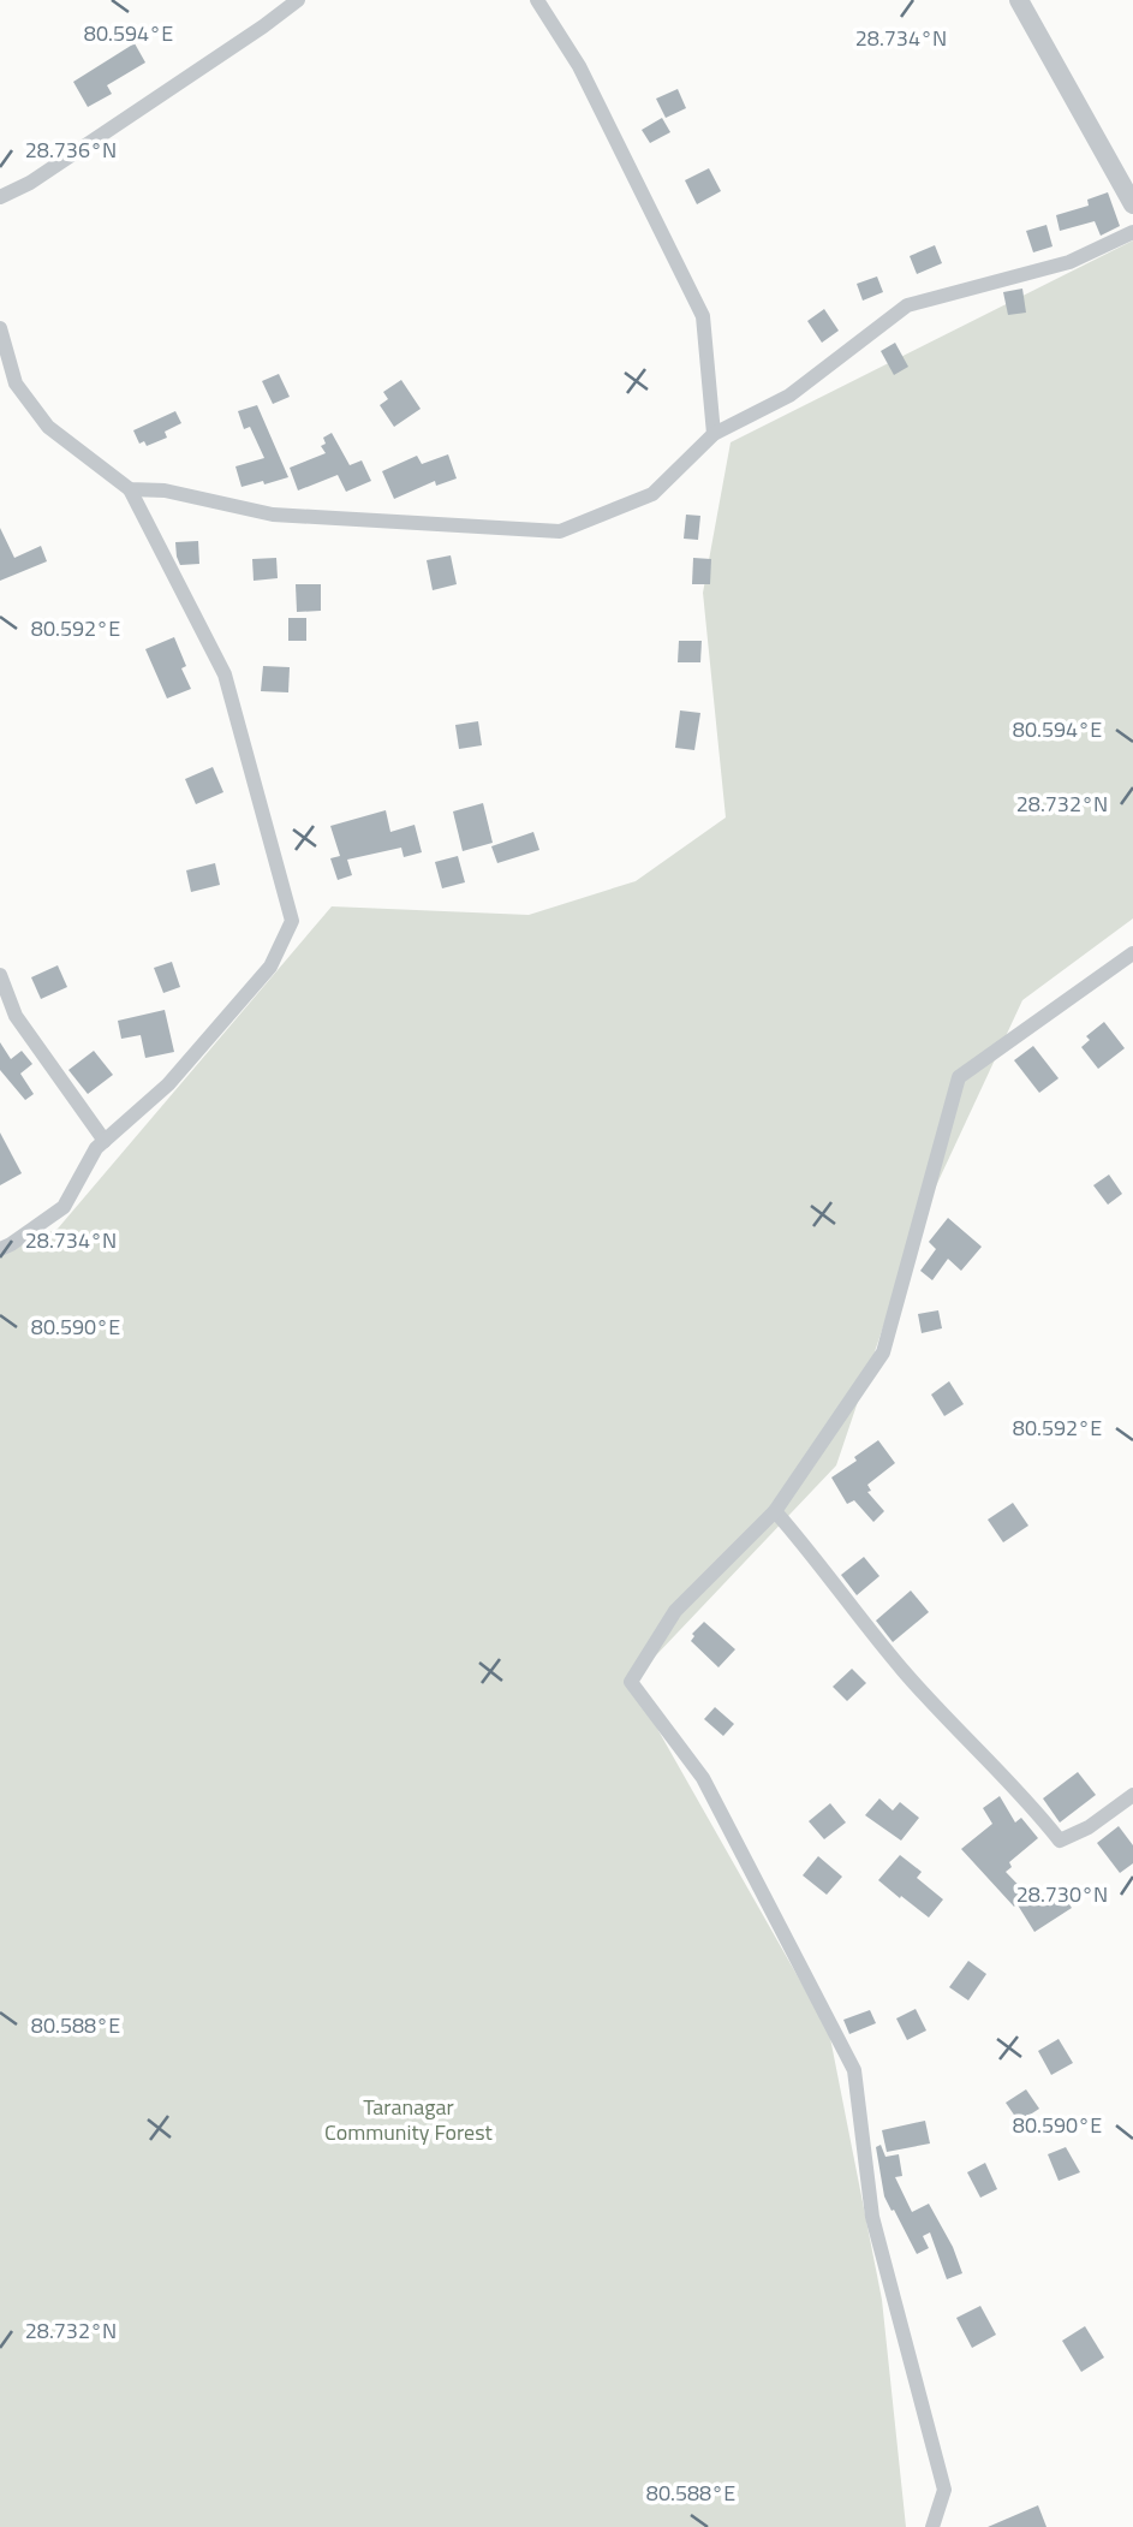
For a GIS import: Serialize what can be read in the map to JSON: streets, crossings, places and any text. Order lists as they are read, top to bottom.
{
  "parks": ["Taranagar Community Forest"],
  "coordinates": [
    "80.594°E",
    "28.734°N",
    "28.736°N",
    "80.592°E",
    "28.732°N",
    "80.590°E",
    "28.730°N",
    "80.588°E"
  ]
}
